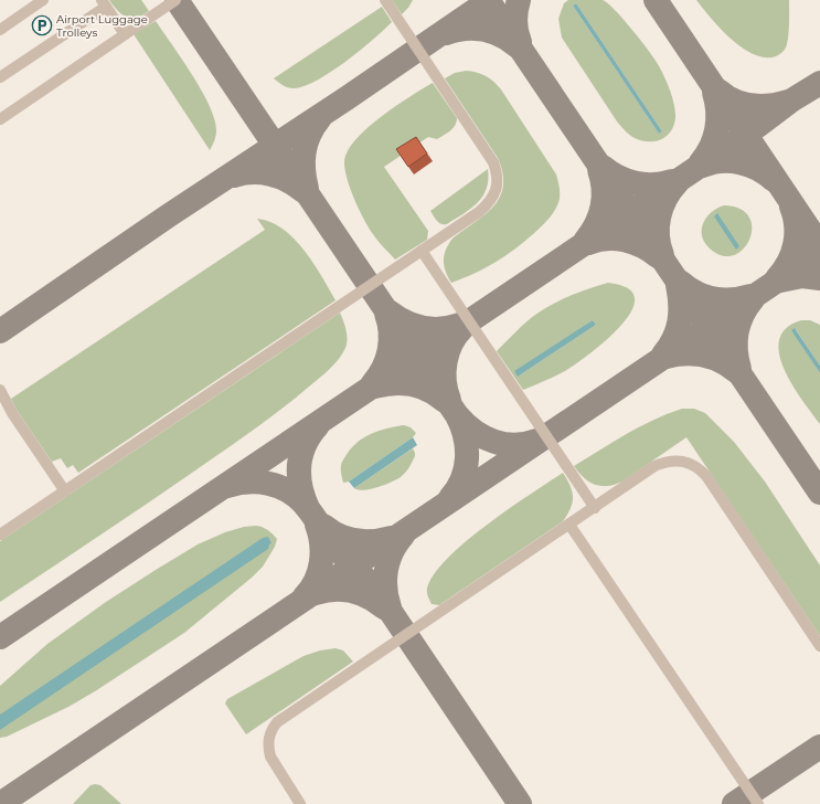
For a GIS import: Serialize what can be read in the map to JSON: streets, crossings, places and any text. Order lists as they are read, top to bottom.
{
  "places": {
    "parking": ["Airport Luggage Trolleys"]
  }
}
